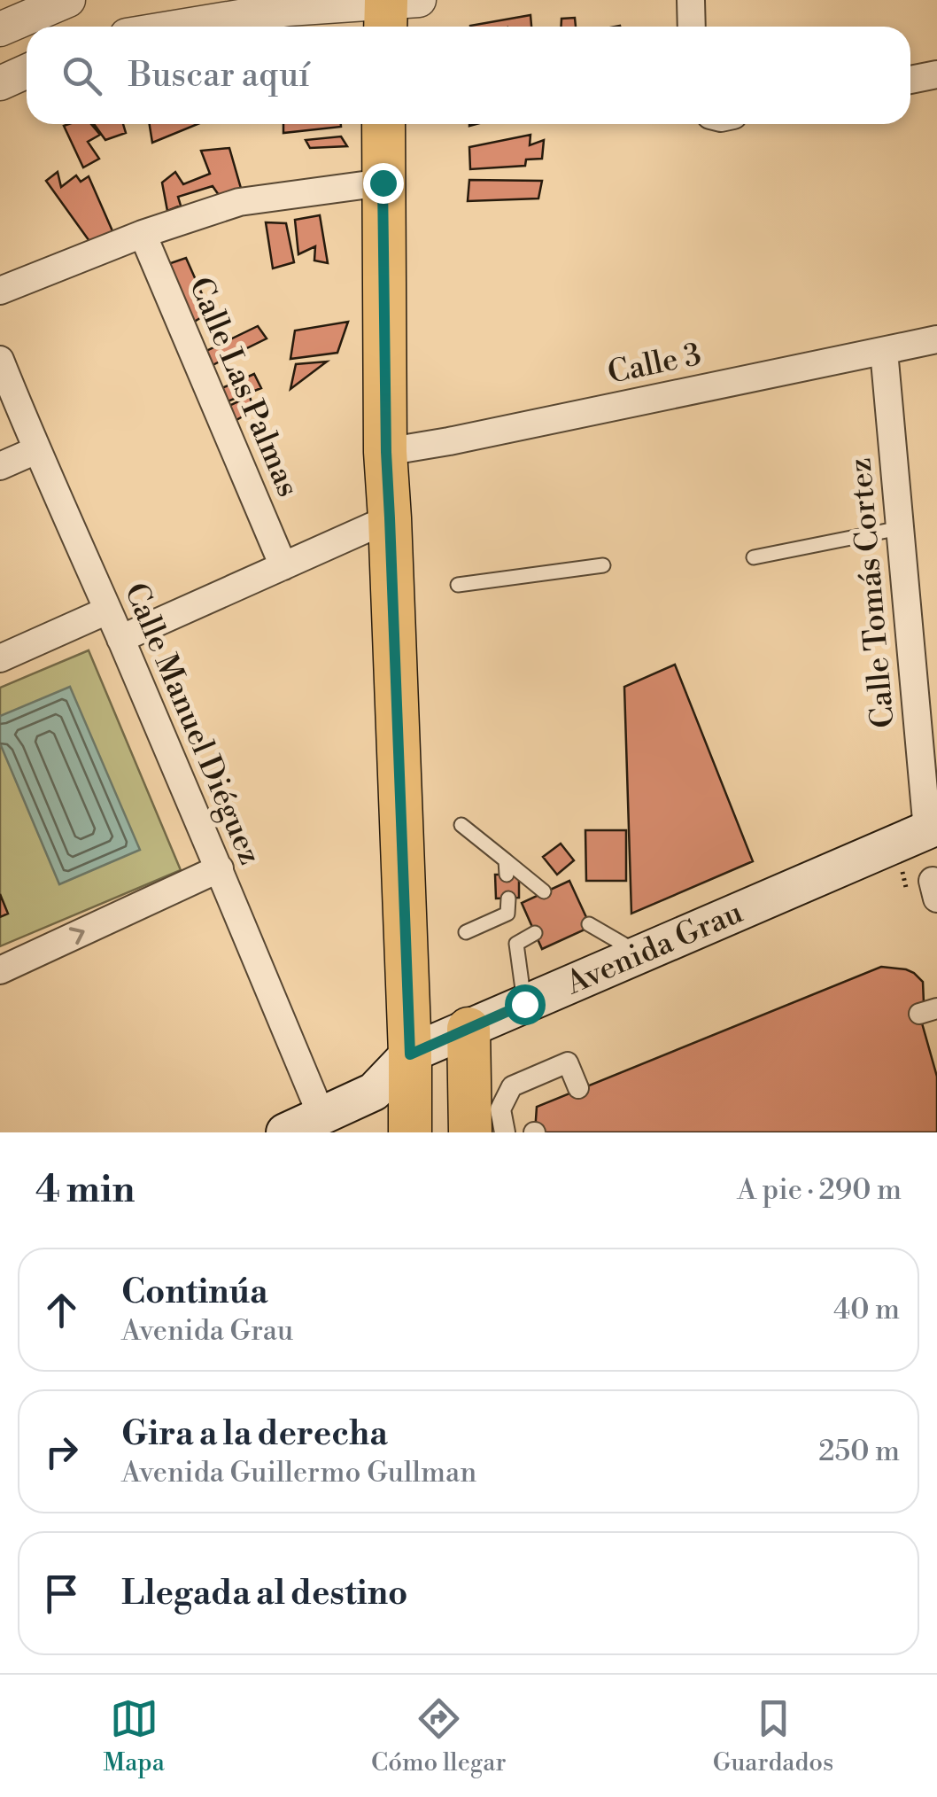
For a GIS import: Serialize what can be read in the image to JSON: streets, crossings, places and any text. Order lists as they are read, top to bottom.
{
  "streets": {
    "main road": ["Avenida Grau"],
    "street": [
      "Calle 3",
      "Calle Las Palmas",
      "Calle Tomás Cortez",
      "Calle Manuel Diéguez"
    ]
  },
  "crossings": [
    ["Calle 3", "Calle Tomás Cortez"],
    ["Calle Tomás Cortez", "Avenida Grau"],
    ["Calle Manuel Diéguez", "Avenida Grau"]
  ],
  "page": {
    "search": "Buscar aquí",
    "heading": ["4 min", "A pie · 290 m"],
    "list": [
      ["Continúa", "Avenida Grau", "40 m"],
      ["Gira a la derecha", "Avenida Guillermo Gullman", "250 m"],
      "Llegada al destino"
    ],
    "nav": ["Mapa", "Cómo llegar", "Guardados"]
  }
}
